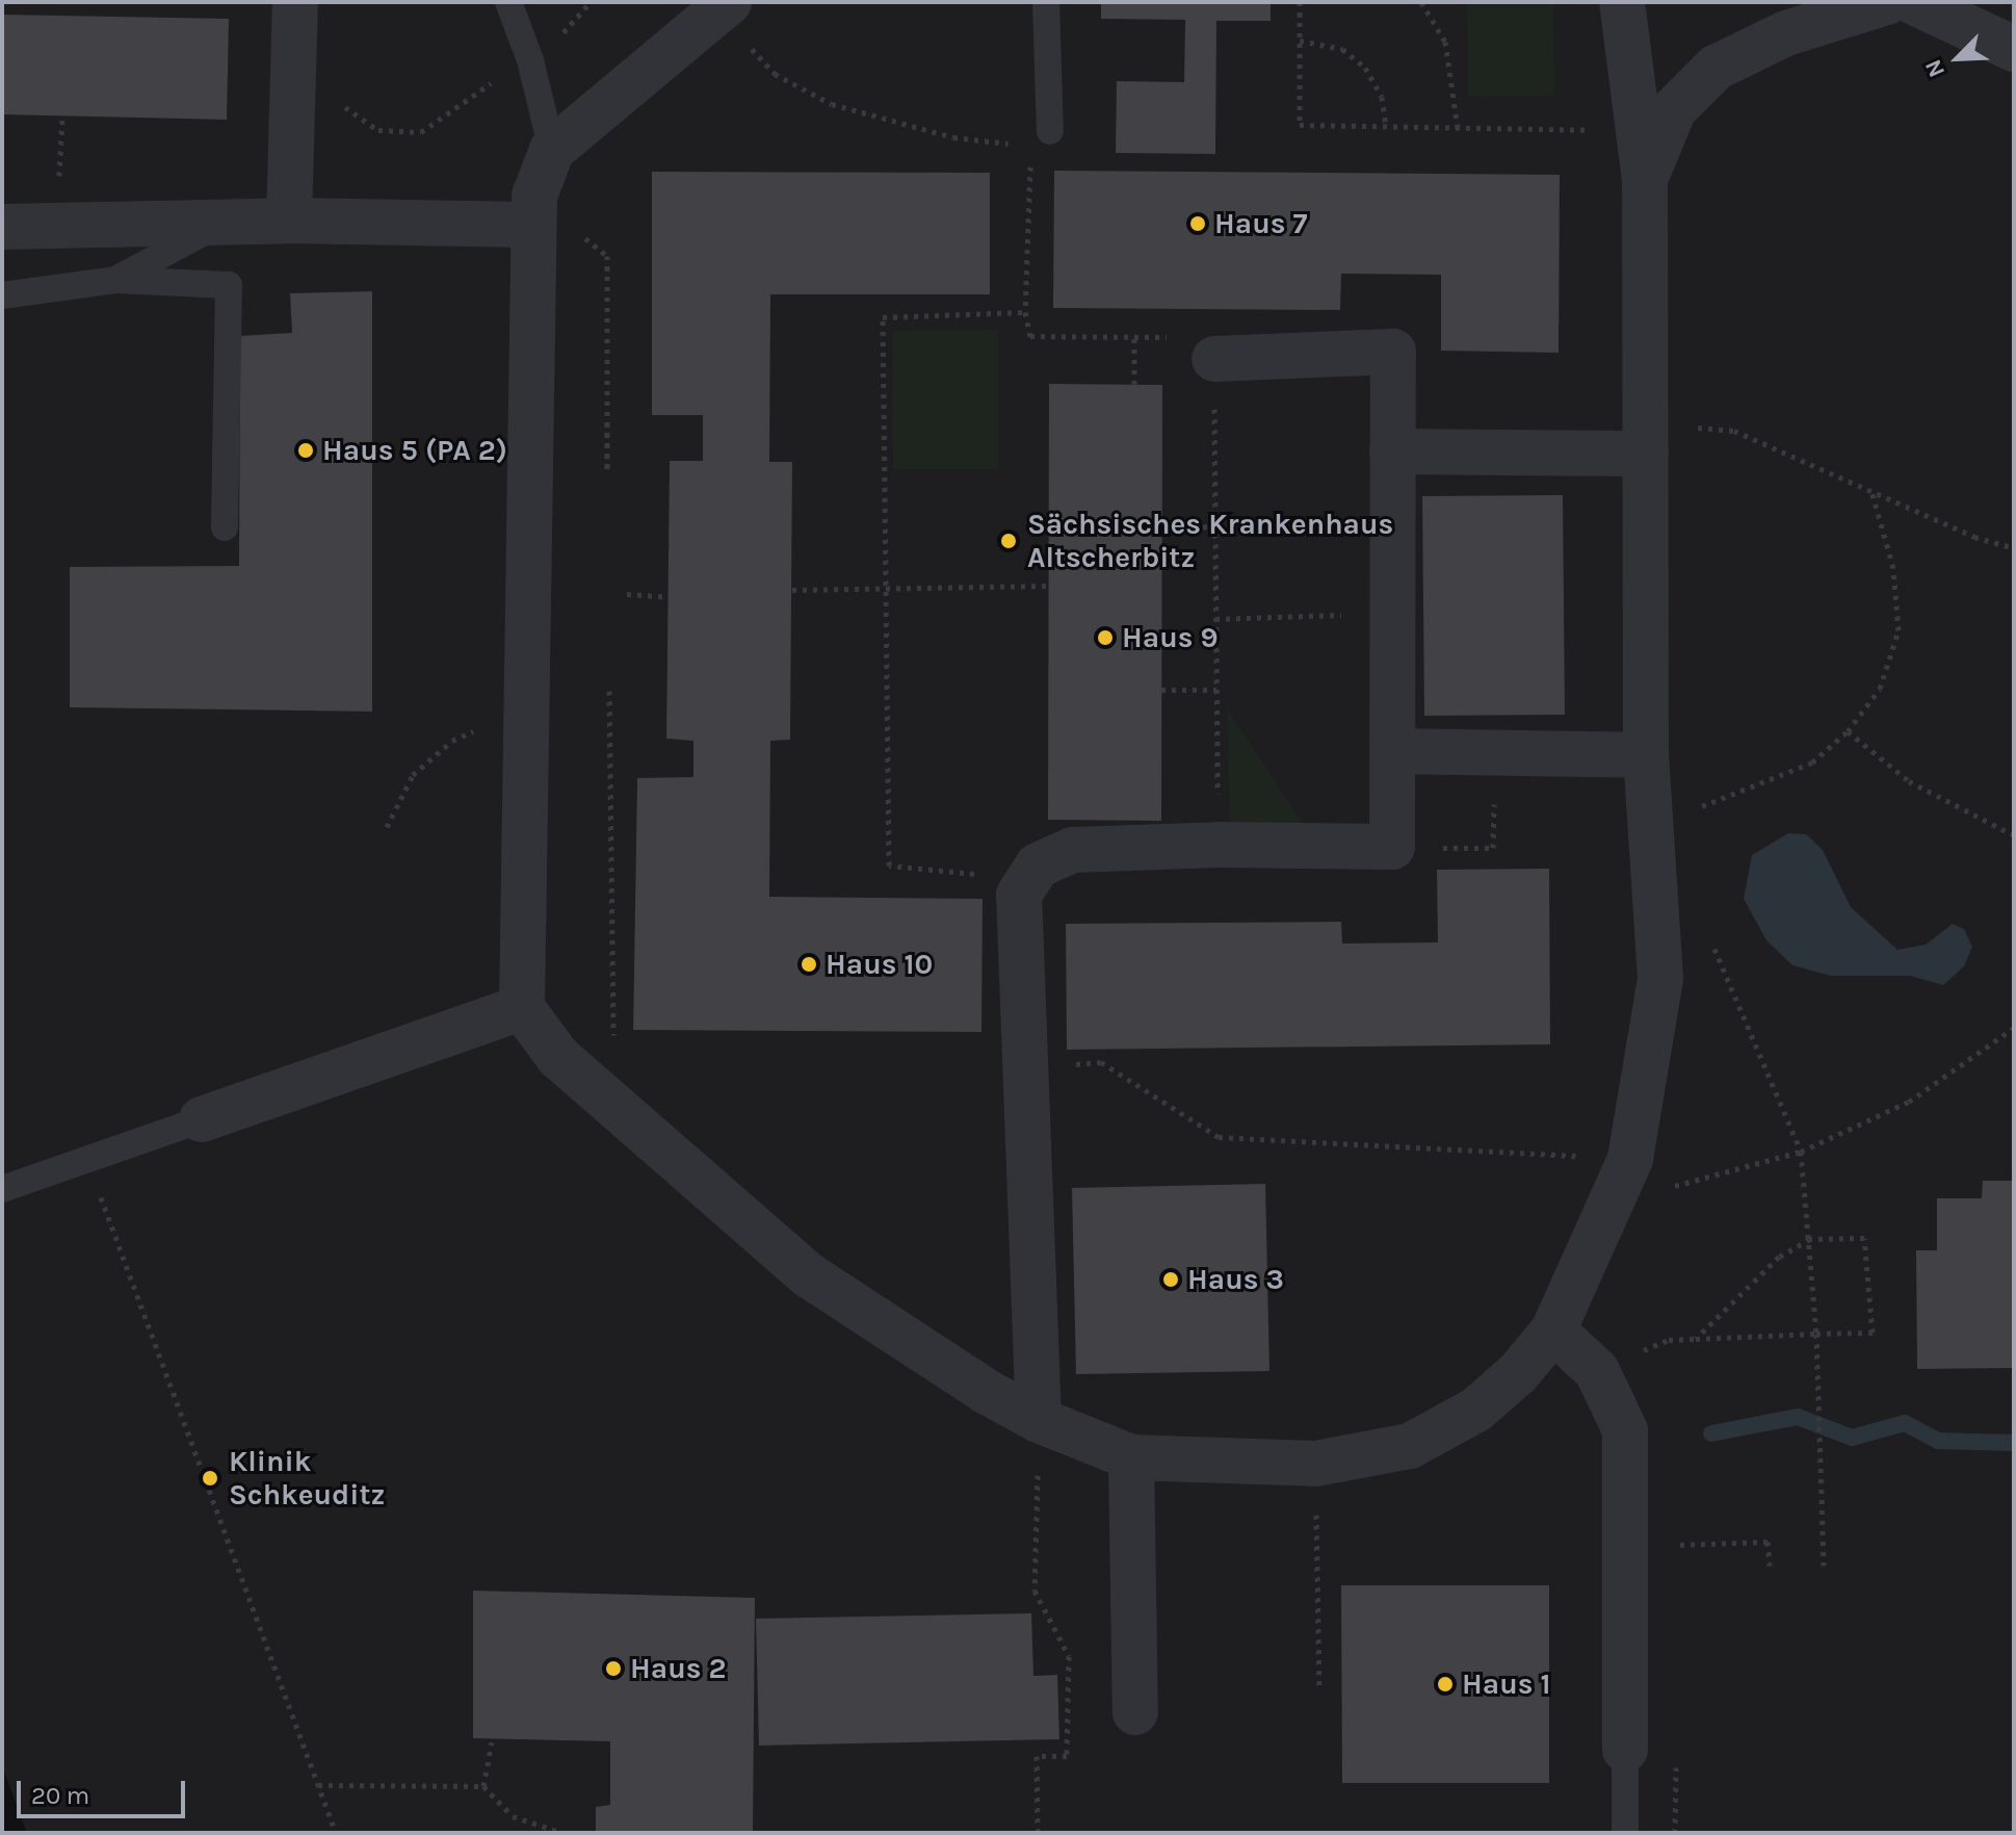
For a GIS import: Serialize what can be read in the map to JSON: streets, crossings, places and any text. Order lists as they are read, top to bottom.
{
  "places": [
    "Haus 7",
    "Haus 5 (PA 2)",
    "Sächsisches Krankenhaus Altscherbitz",
    "Haus 9",
    "Haus 10",
    "Haus 3",
    "Klinik Schkeuditz",
    "Haus 2",
    "Haus 1"
  ],
  "scale_bar": "20 m",
  "north": "bottom left"
}
